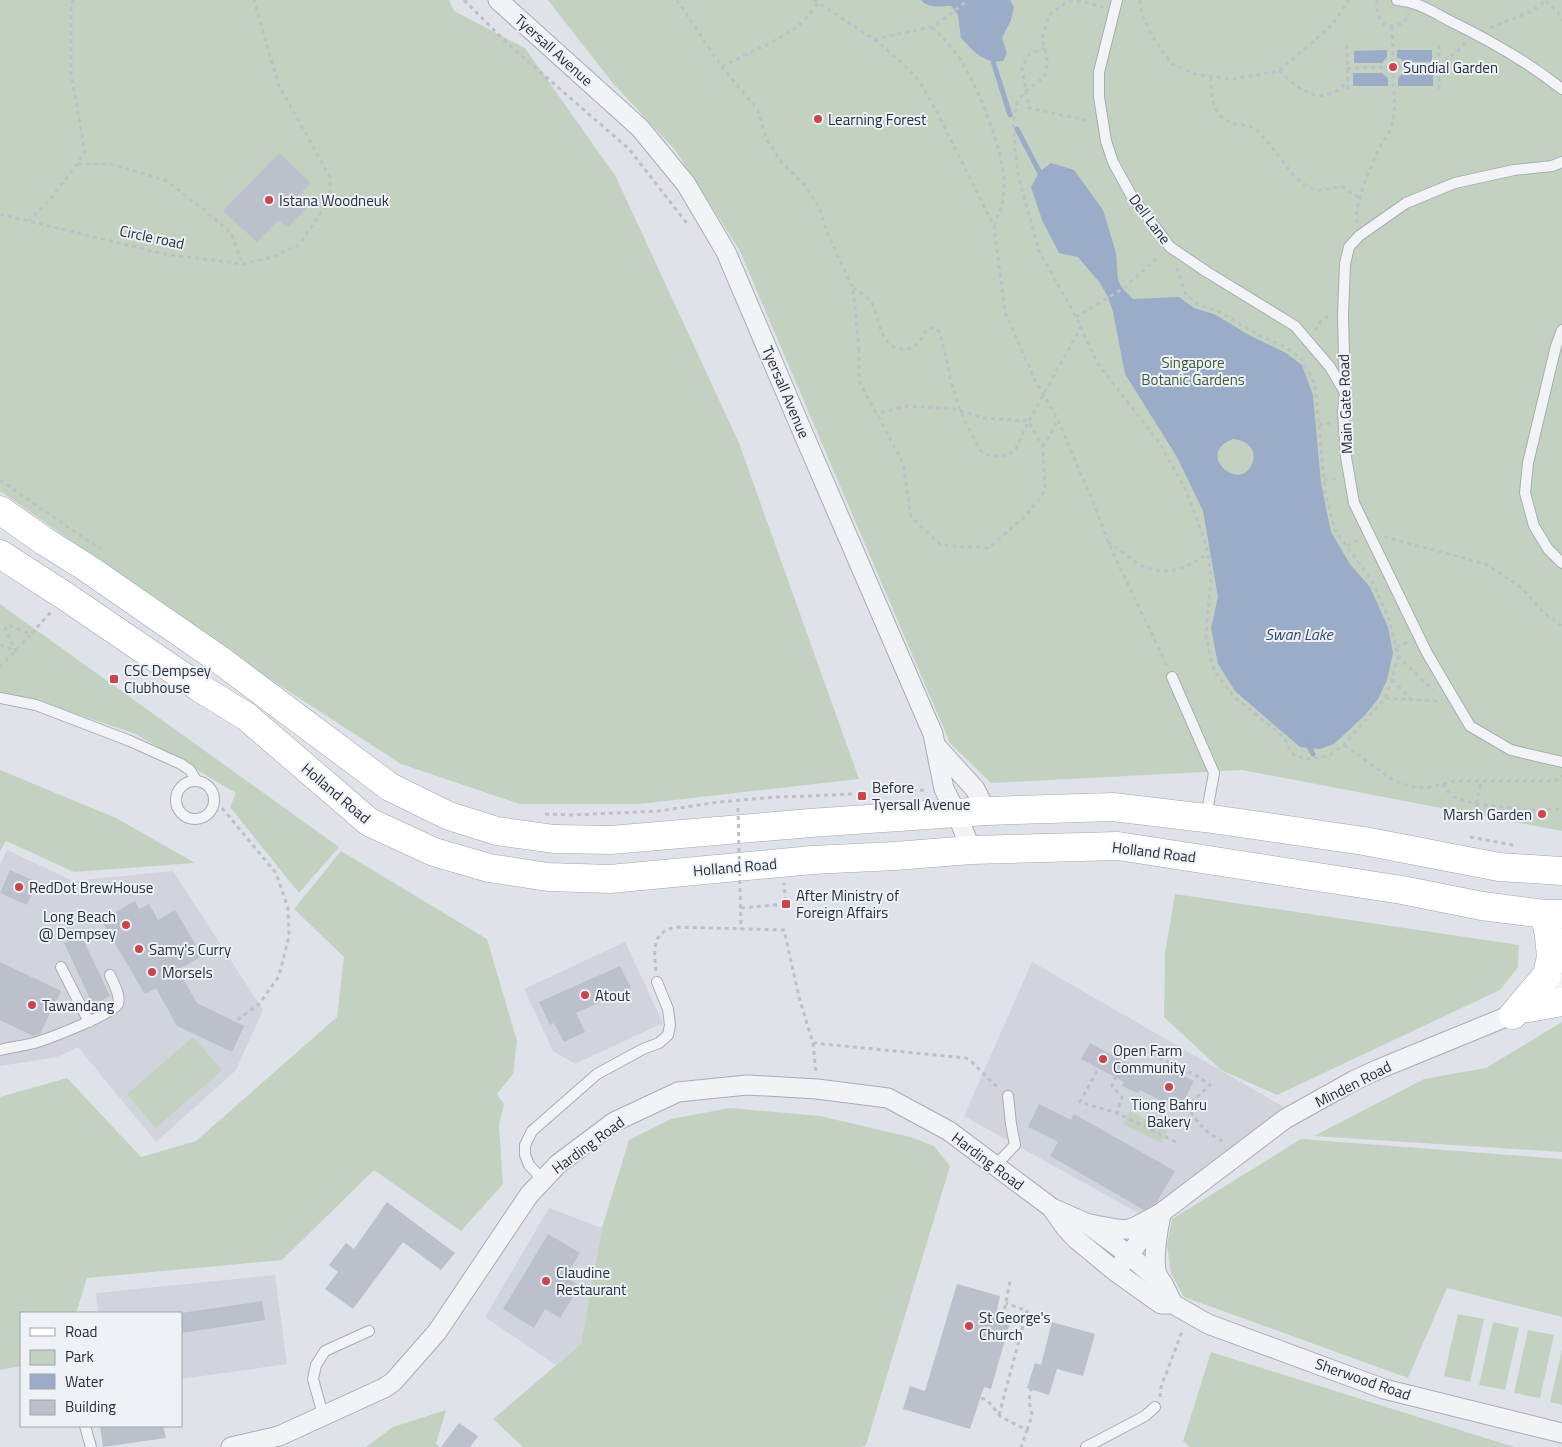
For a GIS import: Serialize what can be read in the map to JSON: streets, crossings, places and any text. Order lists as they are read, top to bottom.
{
  "streets": {
    "main road": ["Holland Road"],
    "street": [
      "Tyersall Avenue",
      "Minden Road",
      "Harding Road",
      "Sherwood Road"
    ],
    "lane": ["Dell Lane", "Main Gate Road"],
    "path": ["Circle road"]
  },
  "crossings": [
    ["Tyersall Avenue", "Holland Road"],
    ["Dell Lane", "Main Gate Road"],
    ["Minden Road", "Harding Road"],
    ["Minden Road", "Sherwood Road"],
    ["Harding Road", "Sherwood Road"]
  ],
  "water": ["Swan Lake"],
  "parks": ["Singapore Botanic Gardens"],
  "places": {
    "other": [
      "Sundial Garden",
      "Learning Forest",
      "Istana Woodneuk",
      "Marsh Garden",
      "RedDot BrewHouse",
      "Long Beach @ Dempsey",
      "Samy's Curry",
      "Morsels",
      "Atout",
      "Tawandang",
      "Open Farm Community",
      "Tiong Bahru Bakery",
      "Claudine Restaurant",
      "St George's Church"
    ],
    "transit": ["CSC Dempsey Clubhouse", "Before Tyersall Avenue", "After Ministry of Foreign Affairs"]
  },
  "legend": [
    "Road",
    "Park",
    "Water",
    "Building"
  ]
}
